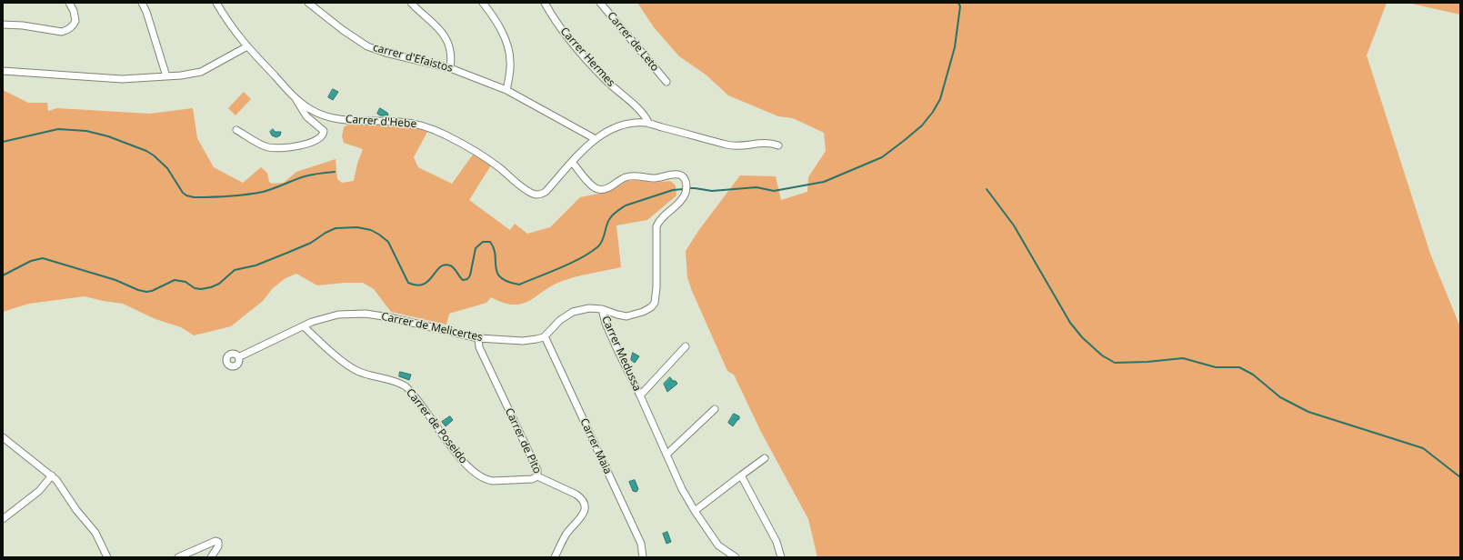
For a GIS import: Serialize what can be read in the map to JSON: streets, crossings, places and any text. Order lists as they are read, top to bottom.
{
  "streets": {
    "street": [
      "Carrer de Leto",
      "Carrer Hermes",
      "carrer d'Efaistos",
      "Carrer d'Hebe",
      "Carrer de Melicertes",
      "Carrer Medussa",
      "Carrer de Poseido",
      "Carrer de Pito",
      "Carrer Maia"
    ]
  },
  "crossings": [
    ["Carrer Hermes", "Carrer d'Hebe"],
    ["carrer d'Efaistos", "Carrer d'Hebe"],
    ["Carrer d'Hebe", "Carrer Medussa"],
    ["Carrer de Melicertes", "Carrer de Poseido"],
    ["Carrer de Melicertes", "Carrer de Pito"],
    ["Carrer de Melicertes", "Carrer Maia"],
    ["Carrer de Poseido", "Carrer de Pito"]
  ]
}
